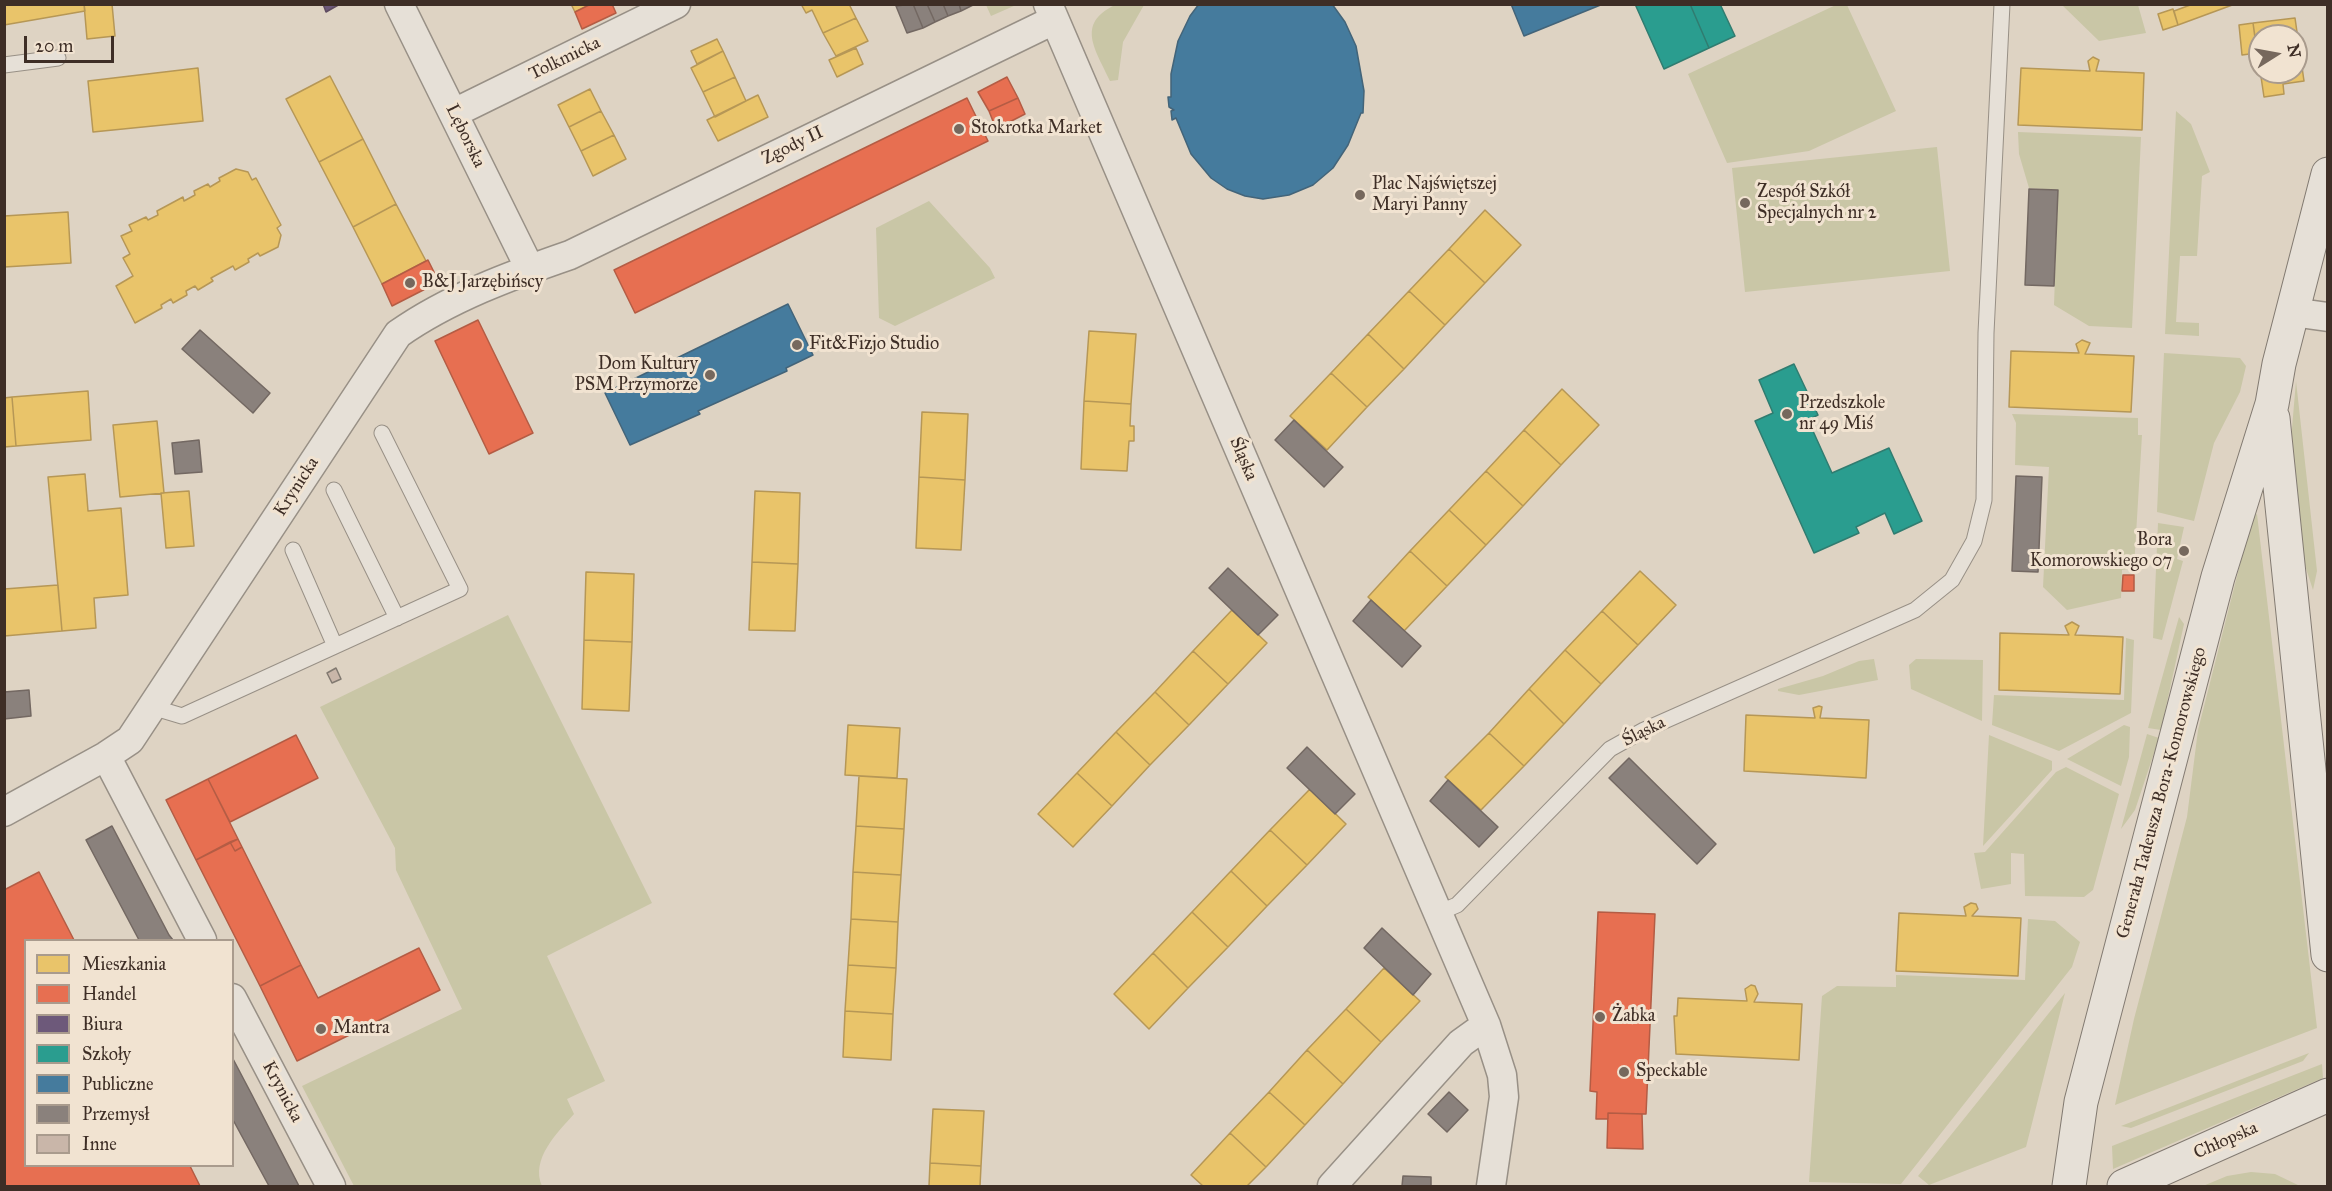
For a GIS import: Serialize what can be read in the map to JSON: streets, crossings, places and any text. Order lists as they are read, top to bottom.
{
  "streets": {
    "street": [
      "Tolkmicka",
      "Lęborska",
      "Zgody II",
      "Śląska",
      "Krynicka",
      "Generała Tadeusza Bora-Komorowskiego",
      "Chłopska"
    ]
  },
  "crossings": [
    ["Tolkmicka", "Lęborska"],
    ["Lęborska", "Zgody II"],
    ["Lęborska", "Krynicka"],
    ["Zgody II", "Śląska"],
    ["Zgody II", "Krynicka"]
  ],
  "places": [
    "Stokrotka Market",
    "Plac Najświętszej Maryi Panny",
    "Zespół Szkół Specjalnych nr 2",
    "B&J Jarzębińscy",
    "Fit&Fizjo Studio",
    "Dom Kultury PSM Przymorze",
    "Przedszkole nr 49 Miś",
    "Bora Komorowskiego 07",
    "Żabka",
    "Mantra",
    "Speckable"
  ],
  "legend": [
    "Mieszkania",
    "Handel",
    "Biura",
    "Szkoły",
    "Publiczne",
    "Przemysł",
    "Inne"
  ],
  "scale_bar": "20 m",
  "north": "right"
}
